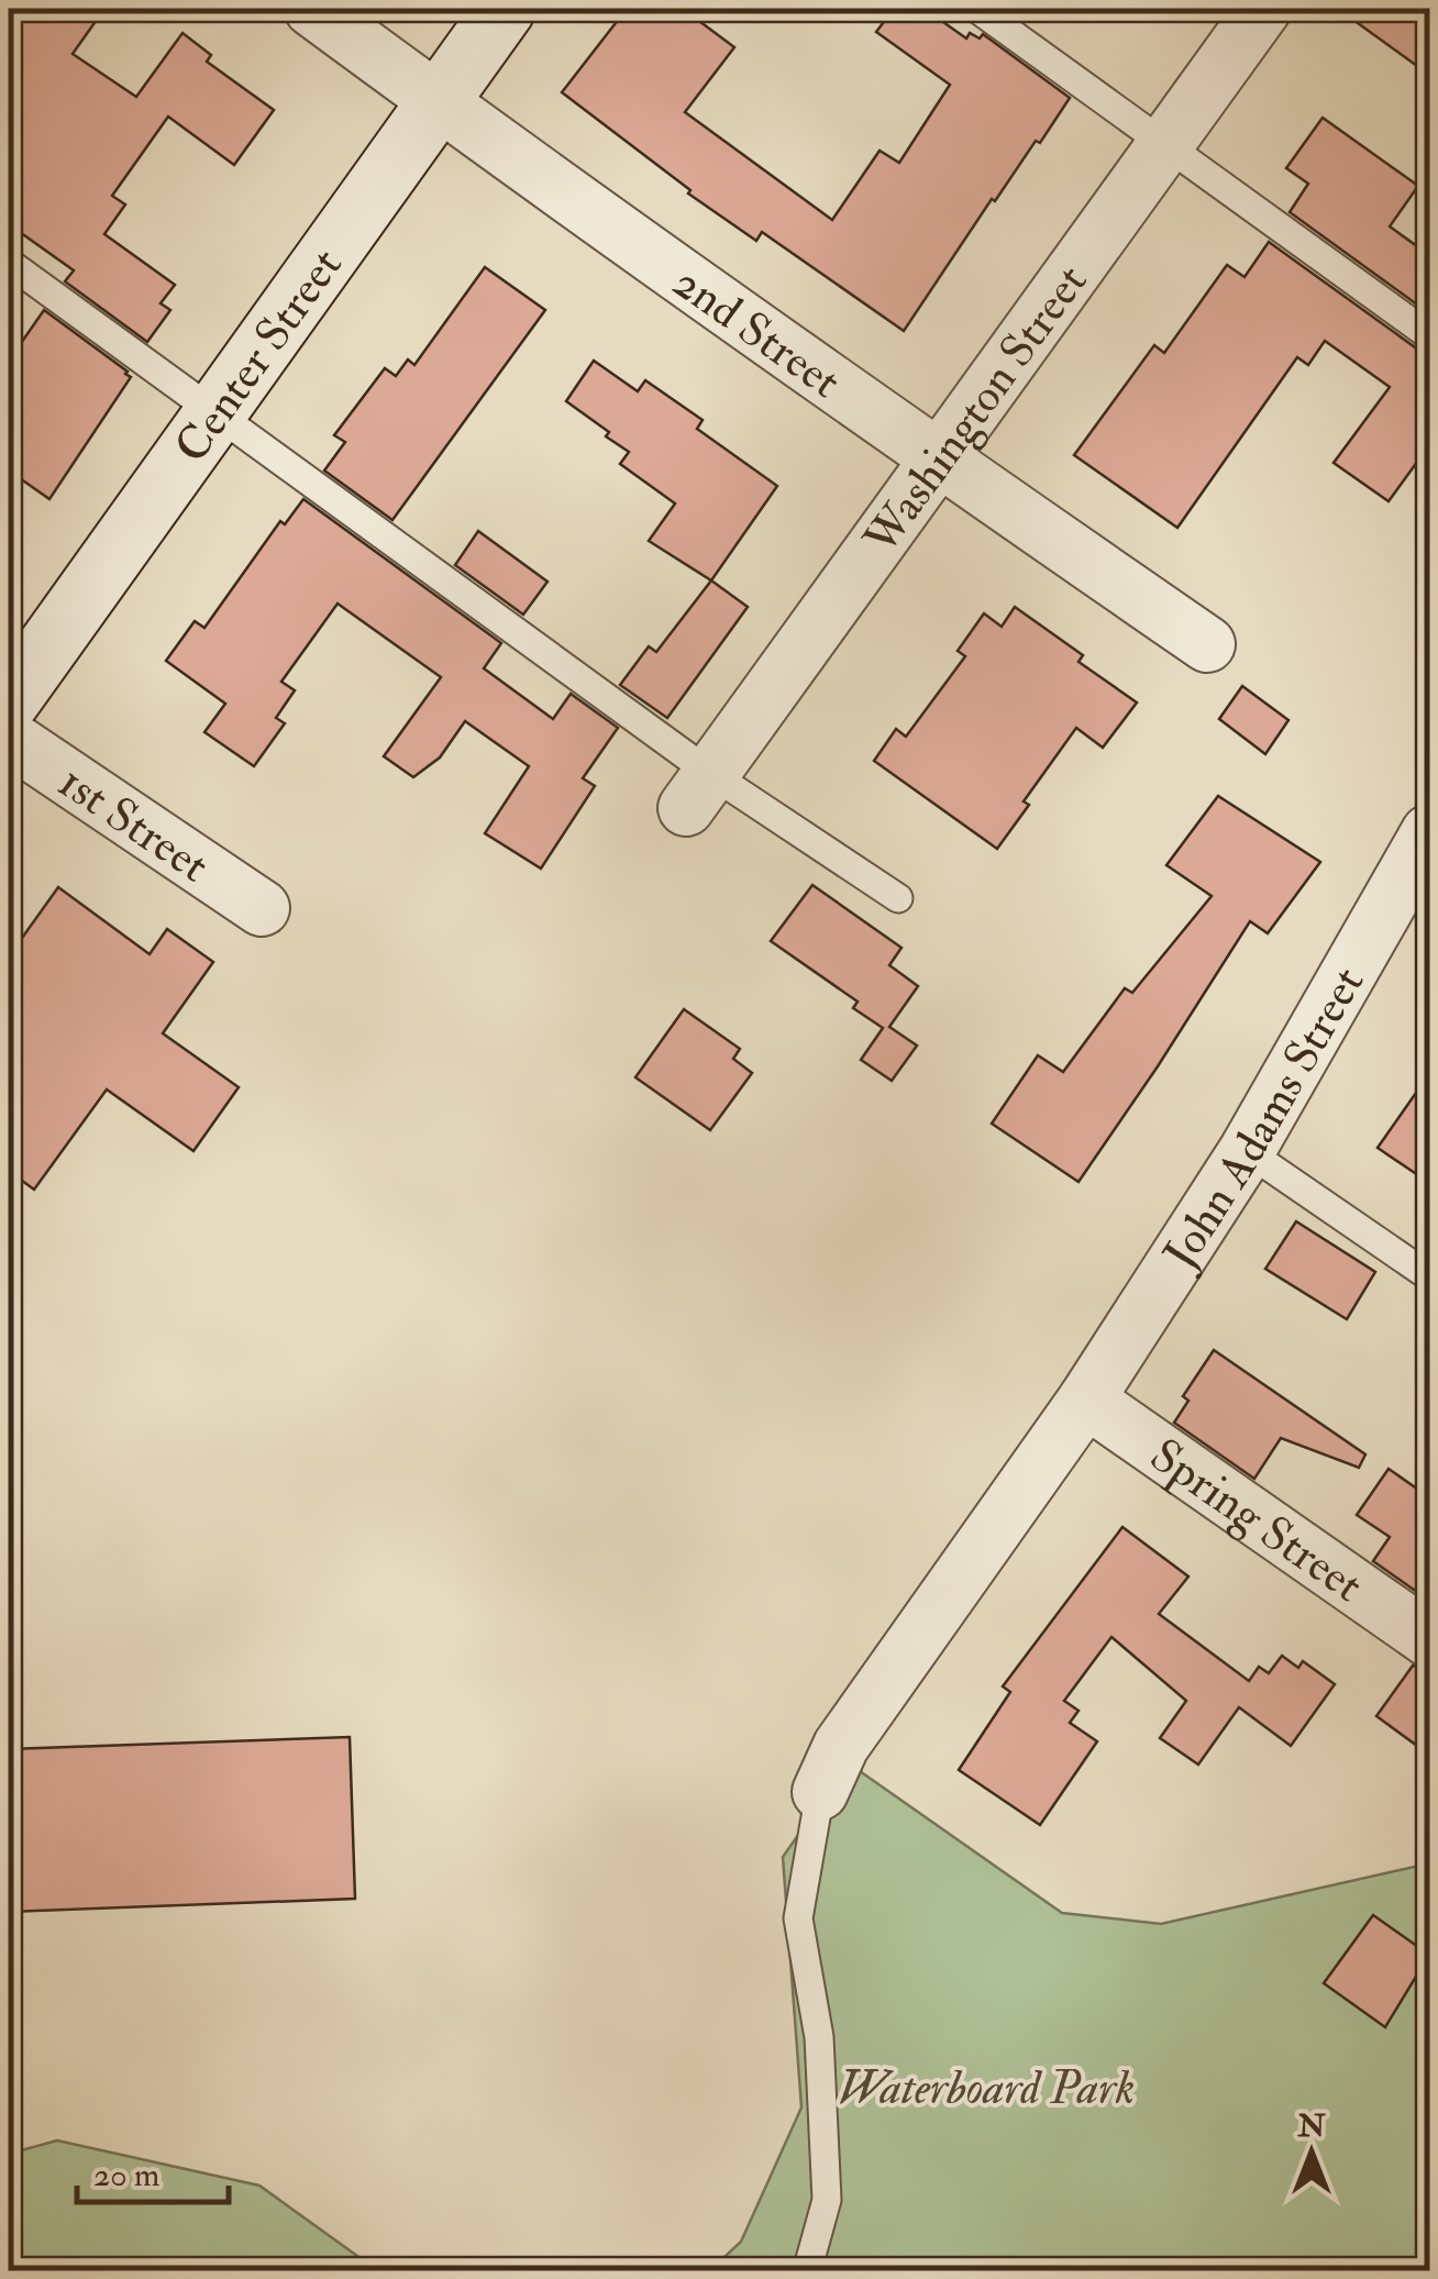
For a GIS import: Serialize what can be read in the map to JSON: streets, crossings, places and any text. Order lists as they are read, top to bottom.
{
  "streets": {
    "street": [
      "2nd Street",
      "Center Street",
      "Washington Street",
      "1st Street",
      "John Adams Street",
      "Spring Street"
    ]
  },
  "crossings": [
    ["2nd Street", "Center Street"],
    ["2nd Street", "Washington Street"],
    ["John Adams Street", "Spring Street"]
  ],
  "parks": ["Waterboard Park"],
  "scale_bar": "20 m",
  "north": "top"
}
